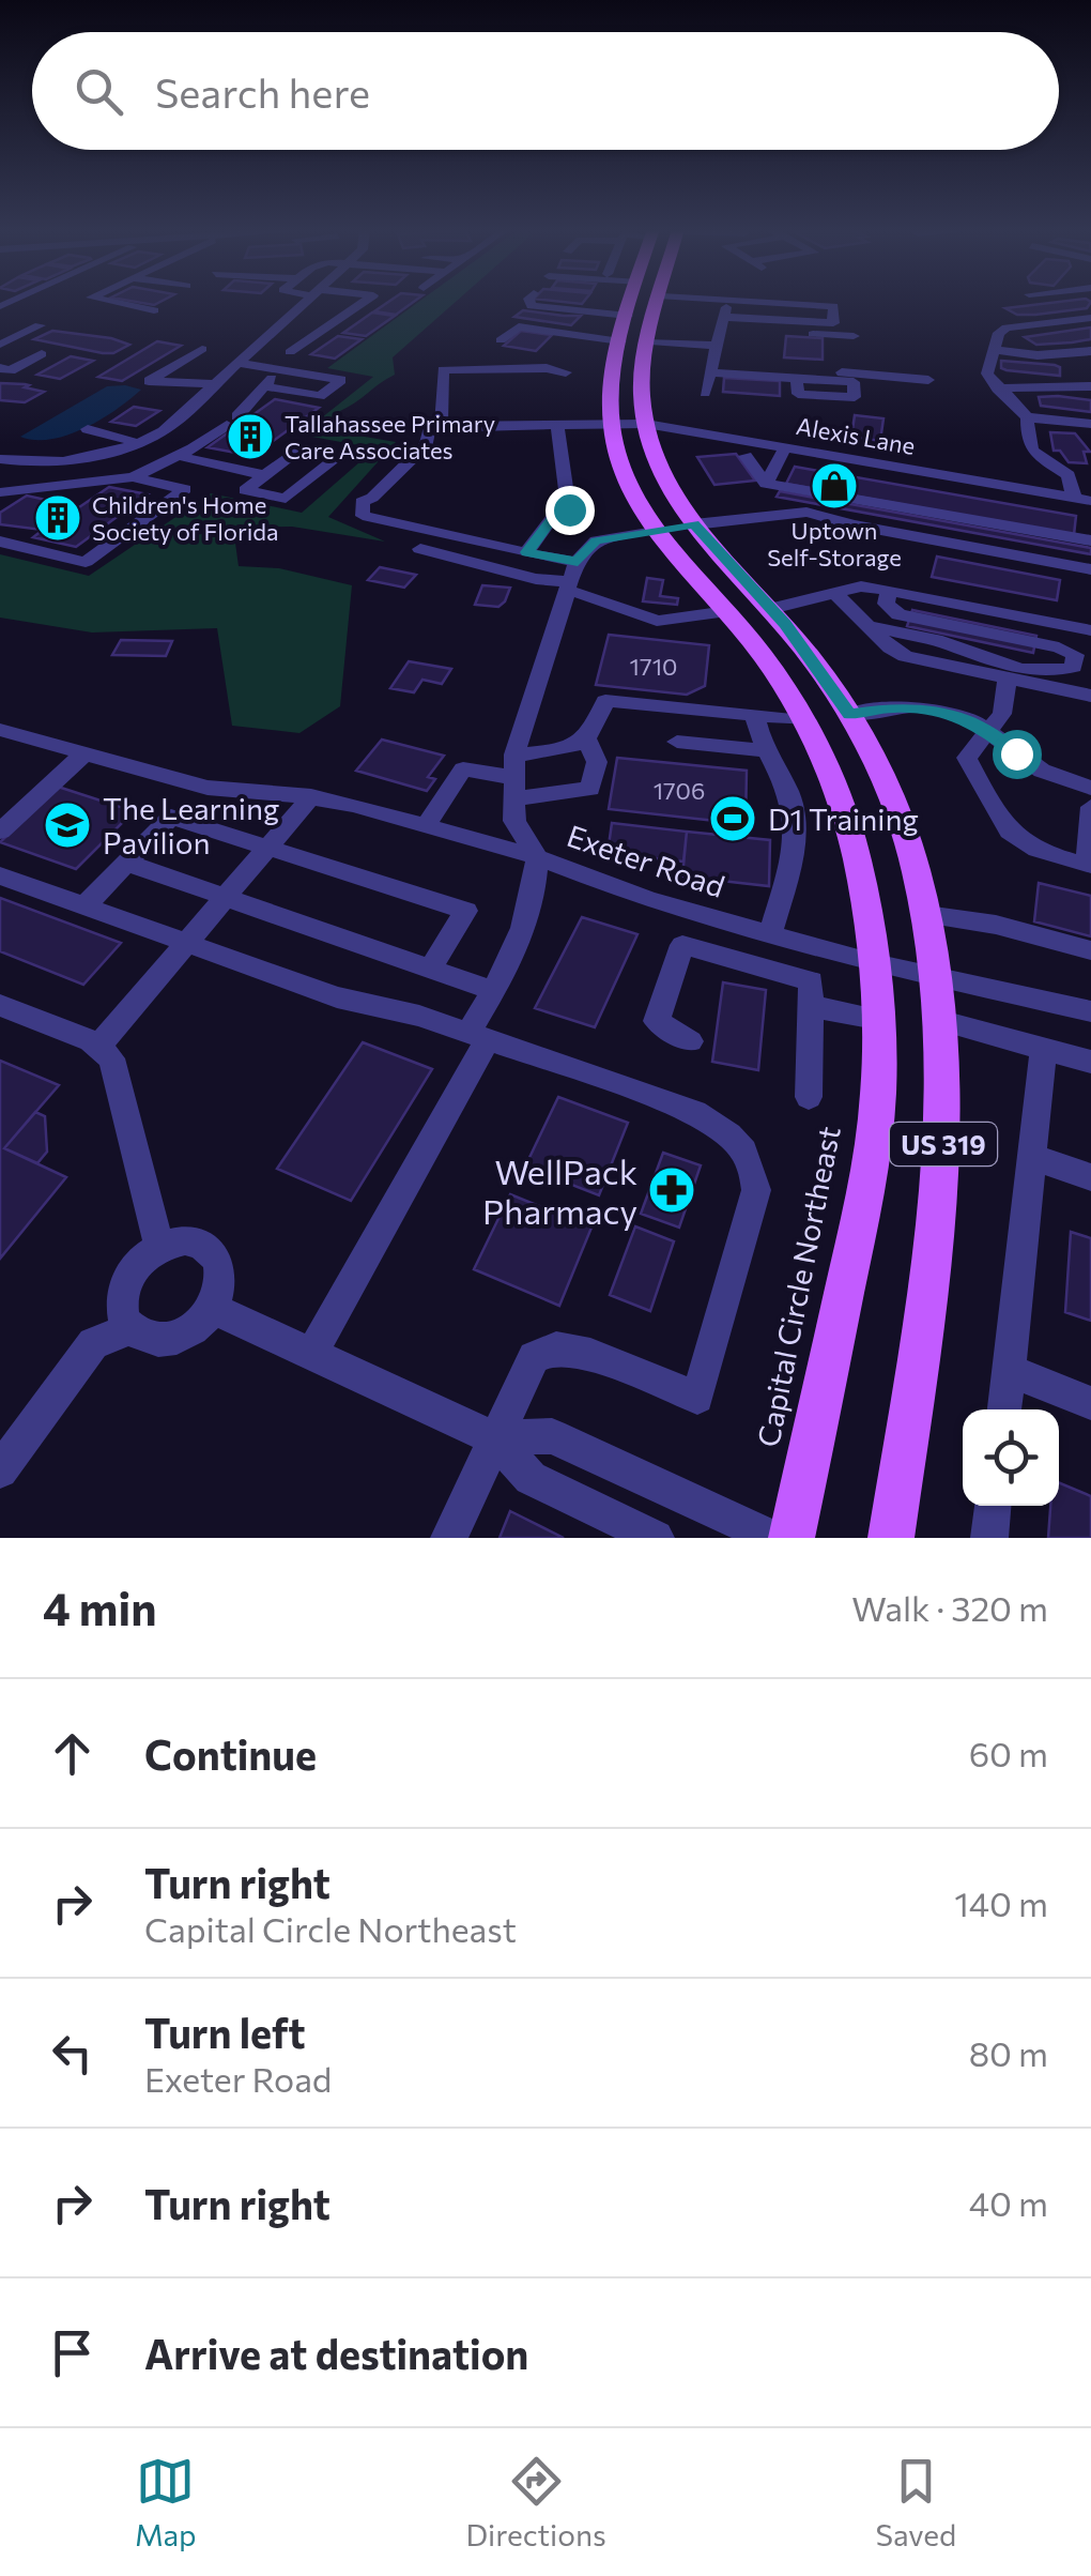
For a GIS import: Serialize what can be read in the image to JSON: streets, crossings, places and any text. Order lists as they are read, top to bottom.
{
  "streets": {
    "main road": ["US 319", "Capital Circle Northeast"],
    "street": ["Alexis Lane", "Exeter Road"]
  },
  "crossings": [
    ["Alexis Lane", "US 319"],
    ["Alexis Lane", "Capital Circle Northeast"],
    ["Exeter Road", "US 319"],
    ["Exeter Road", "Capital Circle Northeast"]
  ],
  "places": {
    "building": ["Tallahassee Primary Care Associates", "Children's Home Society of Florida"],
    "shop": ["Uptown Self-Storage"],
    "sports": ["D1 Training"],
    "school or university": ["The Learning Pavilion"],
    "pharmacy": ["WellPack Pharmacy"]
  },
  "house_numbers": ["1710", "1706"],
  "page": {
    "search": "Search here",
    "heading": ["4 min", "Walk · 320 m"],
    "list": [
      ["Continue", "60 m"],
      ["Turn right", "Capital Circle Northeast", "140 m"],
      ["Turn left", "Exeter Road", "80 m"],
      ["Turn right", "40 m"],
      "Arrive at destination"
    ],
    "nav": ["Map", "Directions", "Saved"]
  }
}
